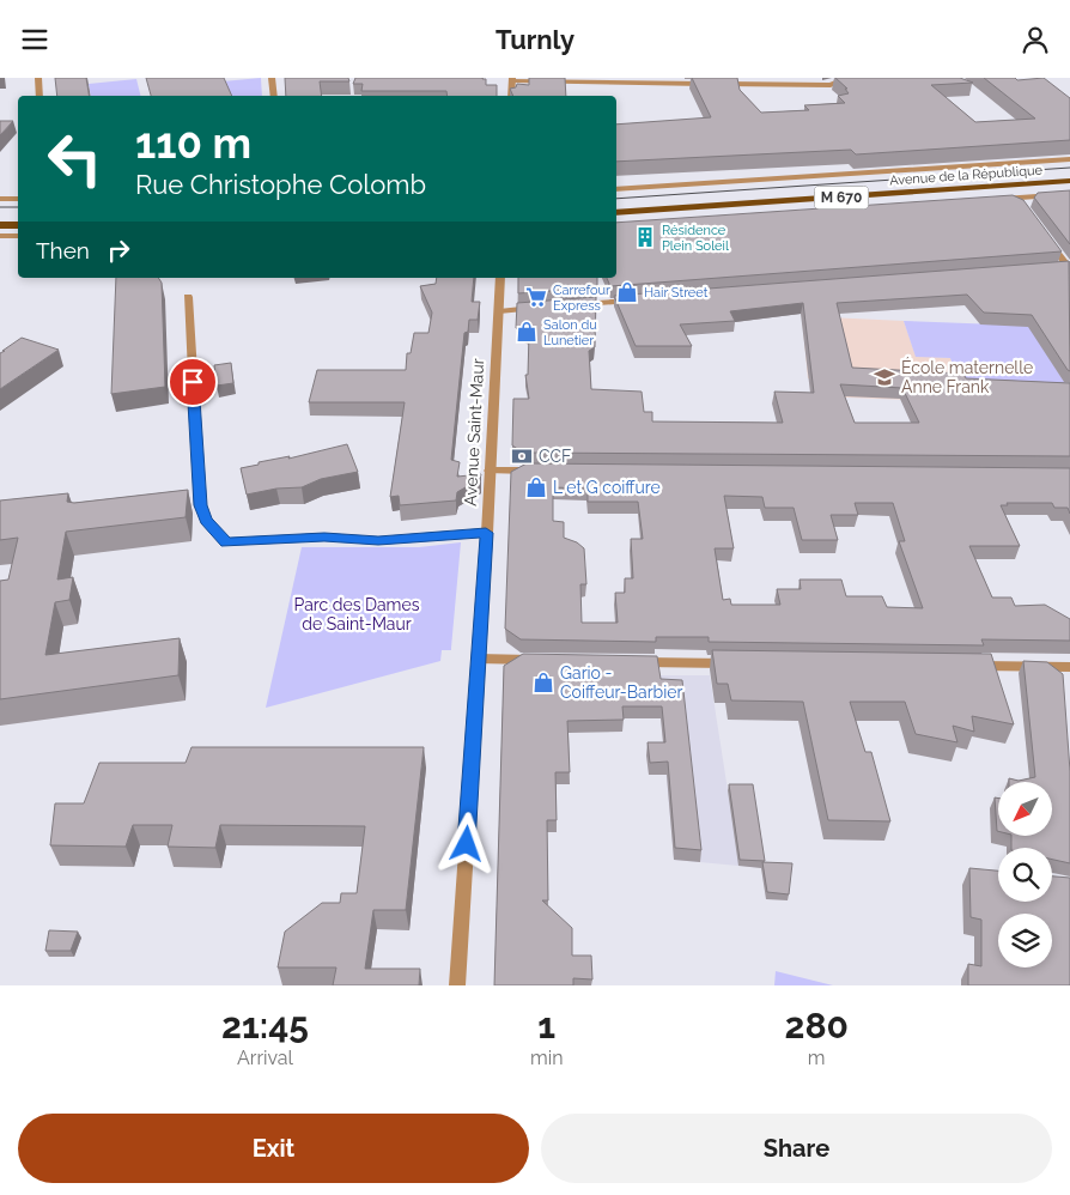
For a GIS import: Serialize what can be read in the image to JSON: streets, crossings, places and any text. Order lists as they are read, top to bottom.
{
  "streets": {
    "main road": ["Avenue de la République", "M 670"],
    "street": ["Avenue Saint-Maur"]
  },
  "parks": ["Parc des Dames de Saint-Maur"],
  "places": {
    "building": ["Résidence Plein Soleil"],
    "shop": [
      "Hair Street",
      "Salon du Lunetier",
      "L et G coiffure",
      "Gario - Coiffeur-Barbier"
    ],
    "supermarket": ["Carrefour Express"],
    "school or university": ["École maternelle Anne Frank"],
    "bank": ["CCF"]
  },
  "north": "bottom left",
  "page": {
    "header": "Turnly",
    "turn": ["110 m", "Rue Christophe Colomb"],
    "then": "Then",
    "eta": [
      "21:45",
      "Arrival",
      "1",
      "min",
      "280",
      "m"
    ],
    "buttons": ["Exit", "Share"]
  }
}
